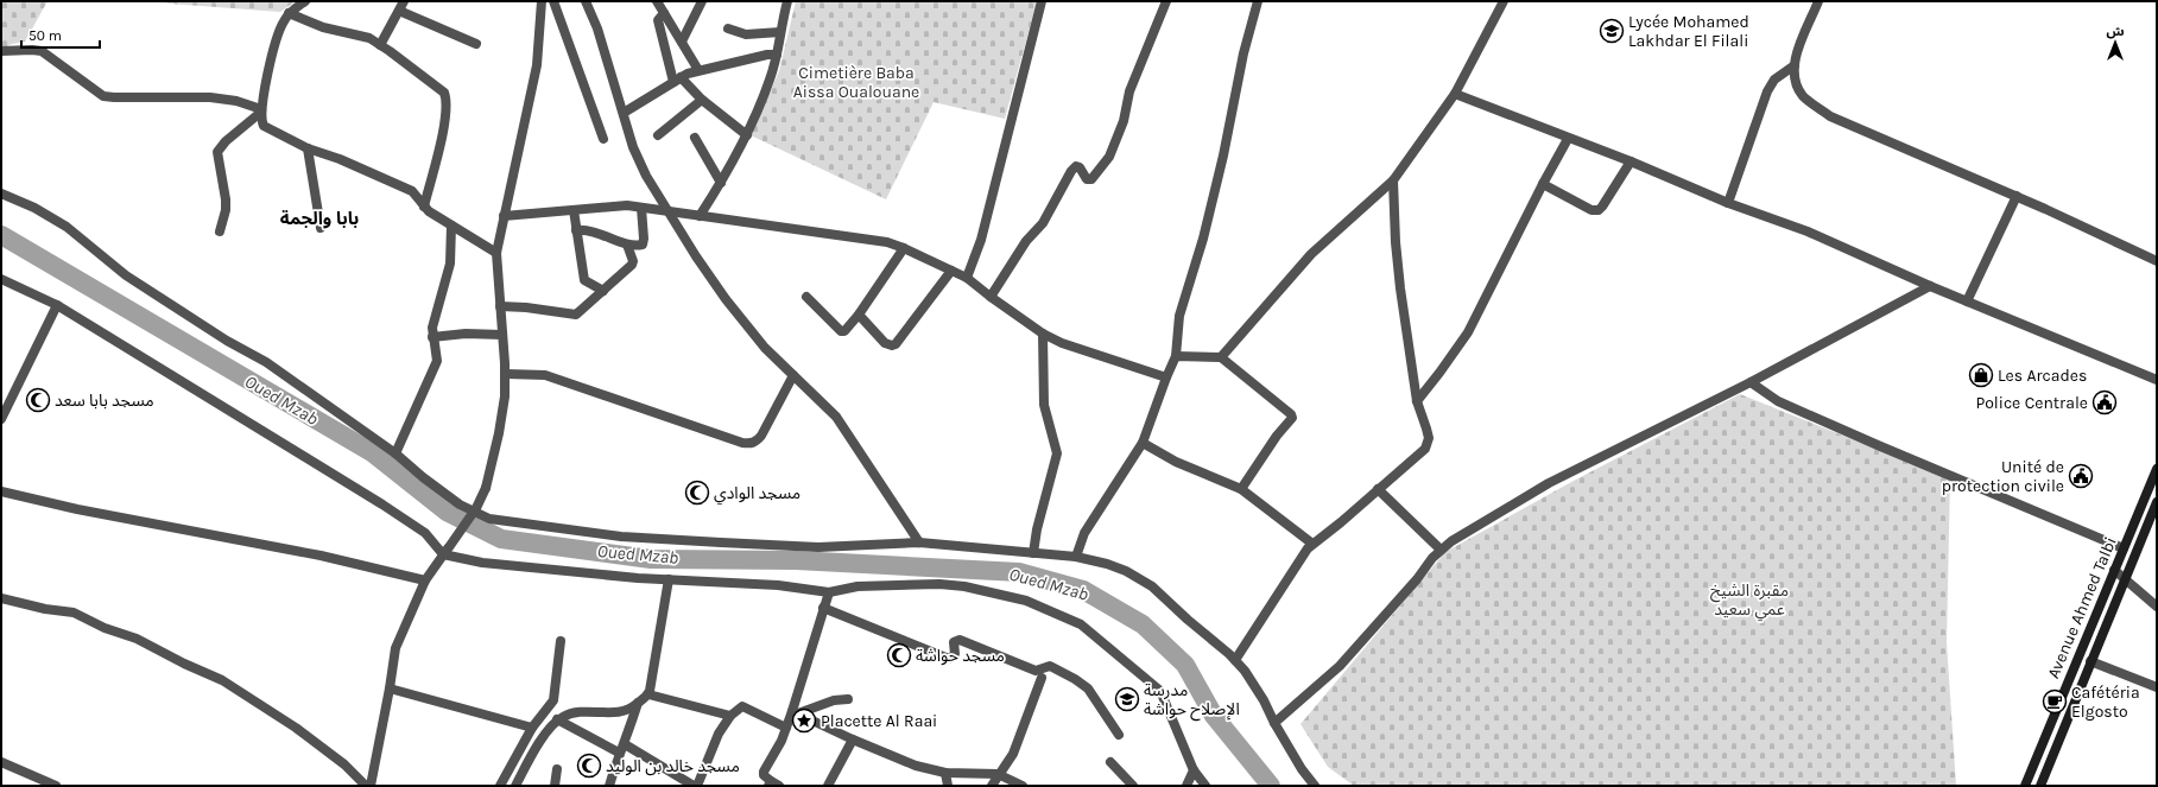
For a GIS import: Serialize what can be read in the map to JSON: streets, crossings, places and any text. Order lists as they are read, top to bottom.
{
  "streets": {
    "main road": ["Avenue Ahmed Talbi"]
  },
  "districts": ["بابا والجمة"],
  "water": ["Oued Mzab"],
  "parks": ["Cimetière Baba Aissa Oualouane", "مقبرة الشيخ عمي سعيد"],
  "places": {
    "school or university": ["Lycée Mohamed Lakhdar El Filali", "مدرسة الإصلاح حواشة"],
    "shop": ["Les Arcades"],
    "mosque": [
      "مسجد بابا سعد",
      "مسجد الوادي",
      "مسجد حواشة",
      "مسجد خالد بن الوليد"
    ],
    "public building": ["Police Centrale", "Unité de protection civile"],
    "cafe": ["Cafétéria Elgosto"],
    "place": ["Placette Al Raai"]
  },
  "scale_bar": "50 m",
  "north": "top"
}
